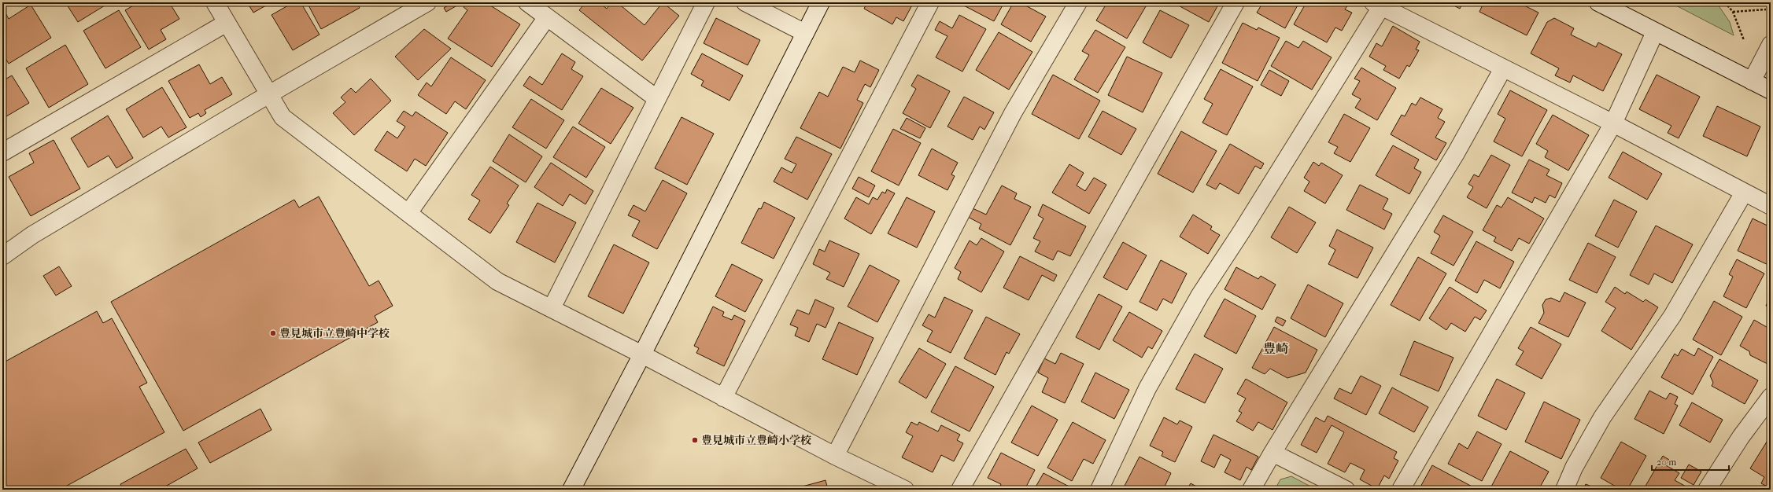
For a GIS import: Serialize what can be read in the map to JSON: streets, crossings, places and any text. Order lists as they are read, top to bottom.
{
  "districts": ["豊崎"],
  "places": ["豊見城市立豊崎中学校", "豊見城市立豊崎小学校"],
  "scale_bar": "20 m"
}
